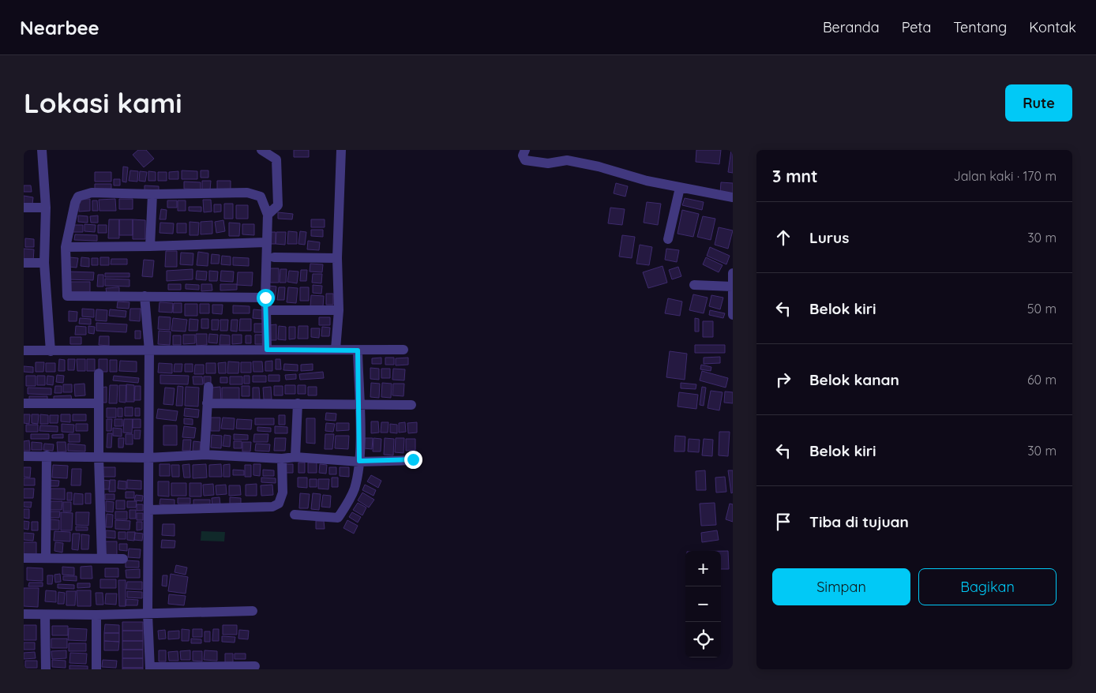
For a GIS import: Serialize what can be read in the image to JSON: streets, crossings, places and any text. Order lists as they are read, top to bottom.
{
  "page": {
    "header": "Nearbee",
    "nav": [
      "Beranda",
      "Peta",
      "Tentang",
      "Kontak"
    ],
    "buttons": [
      "Rute",
      ["Simpan", "Bagikan"]
    ],
    "title": "Lokasi kami",
    "heading": ["3 mnt", "Jalan kaki · 170 m"],
    "list": [
      ["Lurus", "30 m"],
      ["Belok kiri", "50 m"],
      ["Belok kanan", "60 m"],
      ["Belok kiri", "30 m"],
      "Tiba di tujuan"
    ],
    "map_buttons": ["+", "−"]
  }
}
